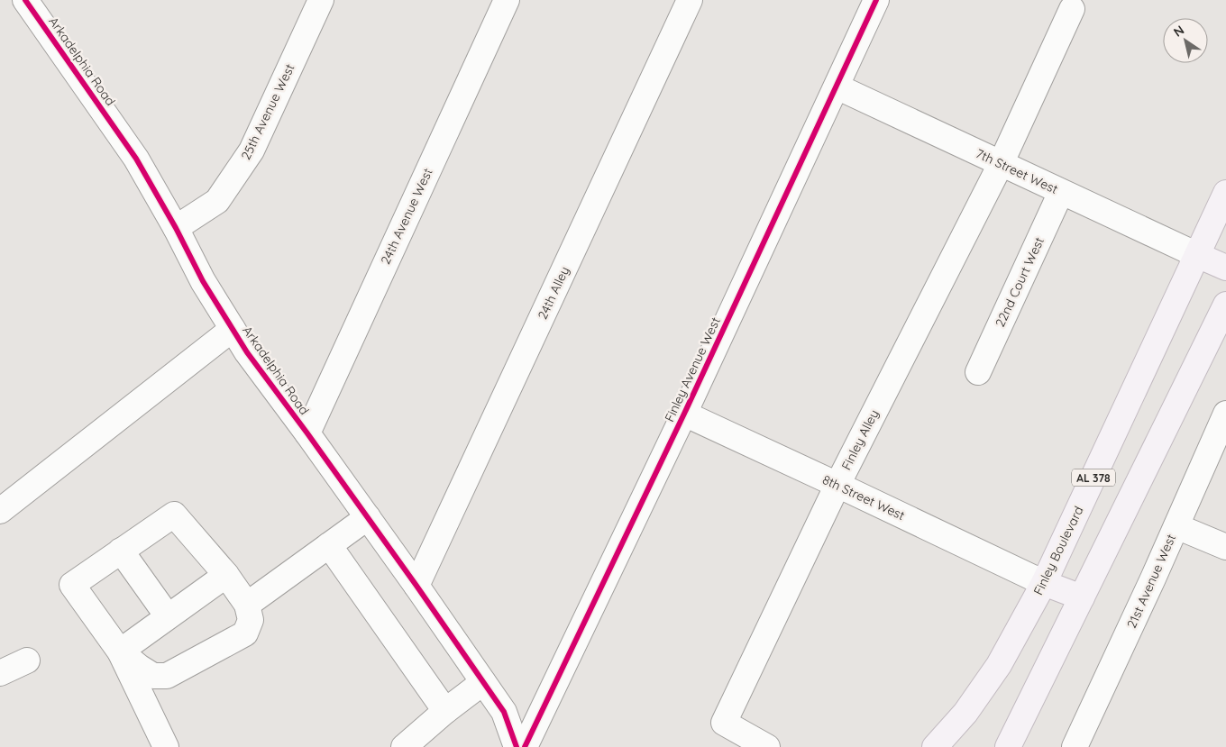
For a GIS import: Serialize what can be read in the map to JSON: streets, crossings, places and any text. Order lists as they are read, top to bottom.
{
  "streets": {
    "main road": ["AL 378", "Finley Boulevard"],
    "street": [
      "Arkadelphia Road",
      "25th Avenue West",
      "7th Street West",
      "24th Avenue West",
      "22nd Court West",
      "24th Alley",
      "Finley Avenue West",
      "Finley Alley",
      "8th Street West",
      "21st Avenue West"
    ]
  },
  "crossings": [
    ["Arkadelphia Road", "25th Avenue West"],
    ["Arkadelphia Road", "24th Avenue West"],
    ["Arkadelphia Road", "24th Alley"],
    ["7th Street West", "22nd Court West"],
    ["7th Street West", "Finley Avenue West"],
    ["7th Street West", "Finley Alley"],
    ["7th Street West", "Finley Boulevard"],
    ["Finley Avenue West", "8th Street West"],
    ["Finley Alley", "8th Street West"],
    ["8th Street West", "Finley Boulevard"]
  ],
  "north": "top left"
}
